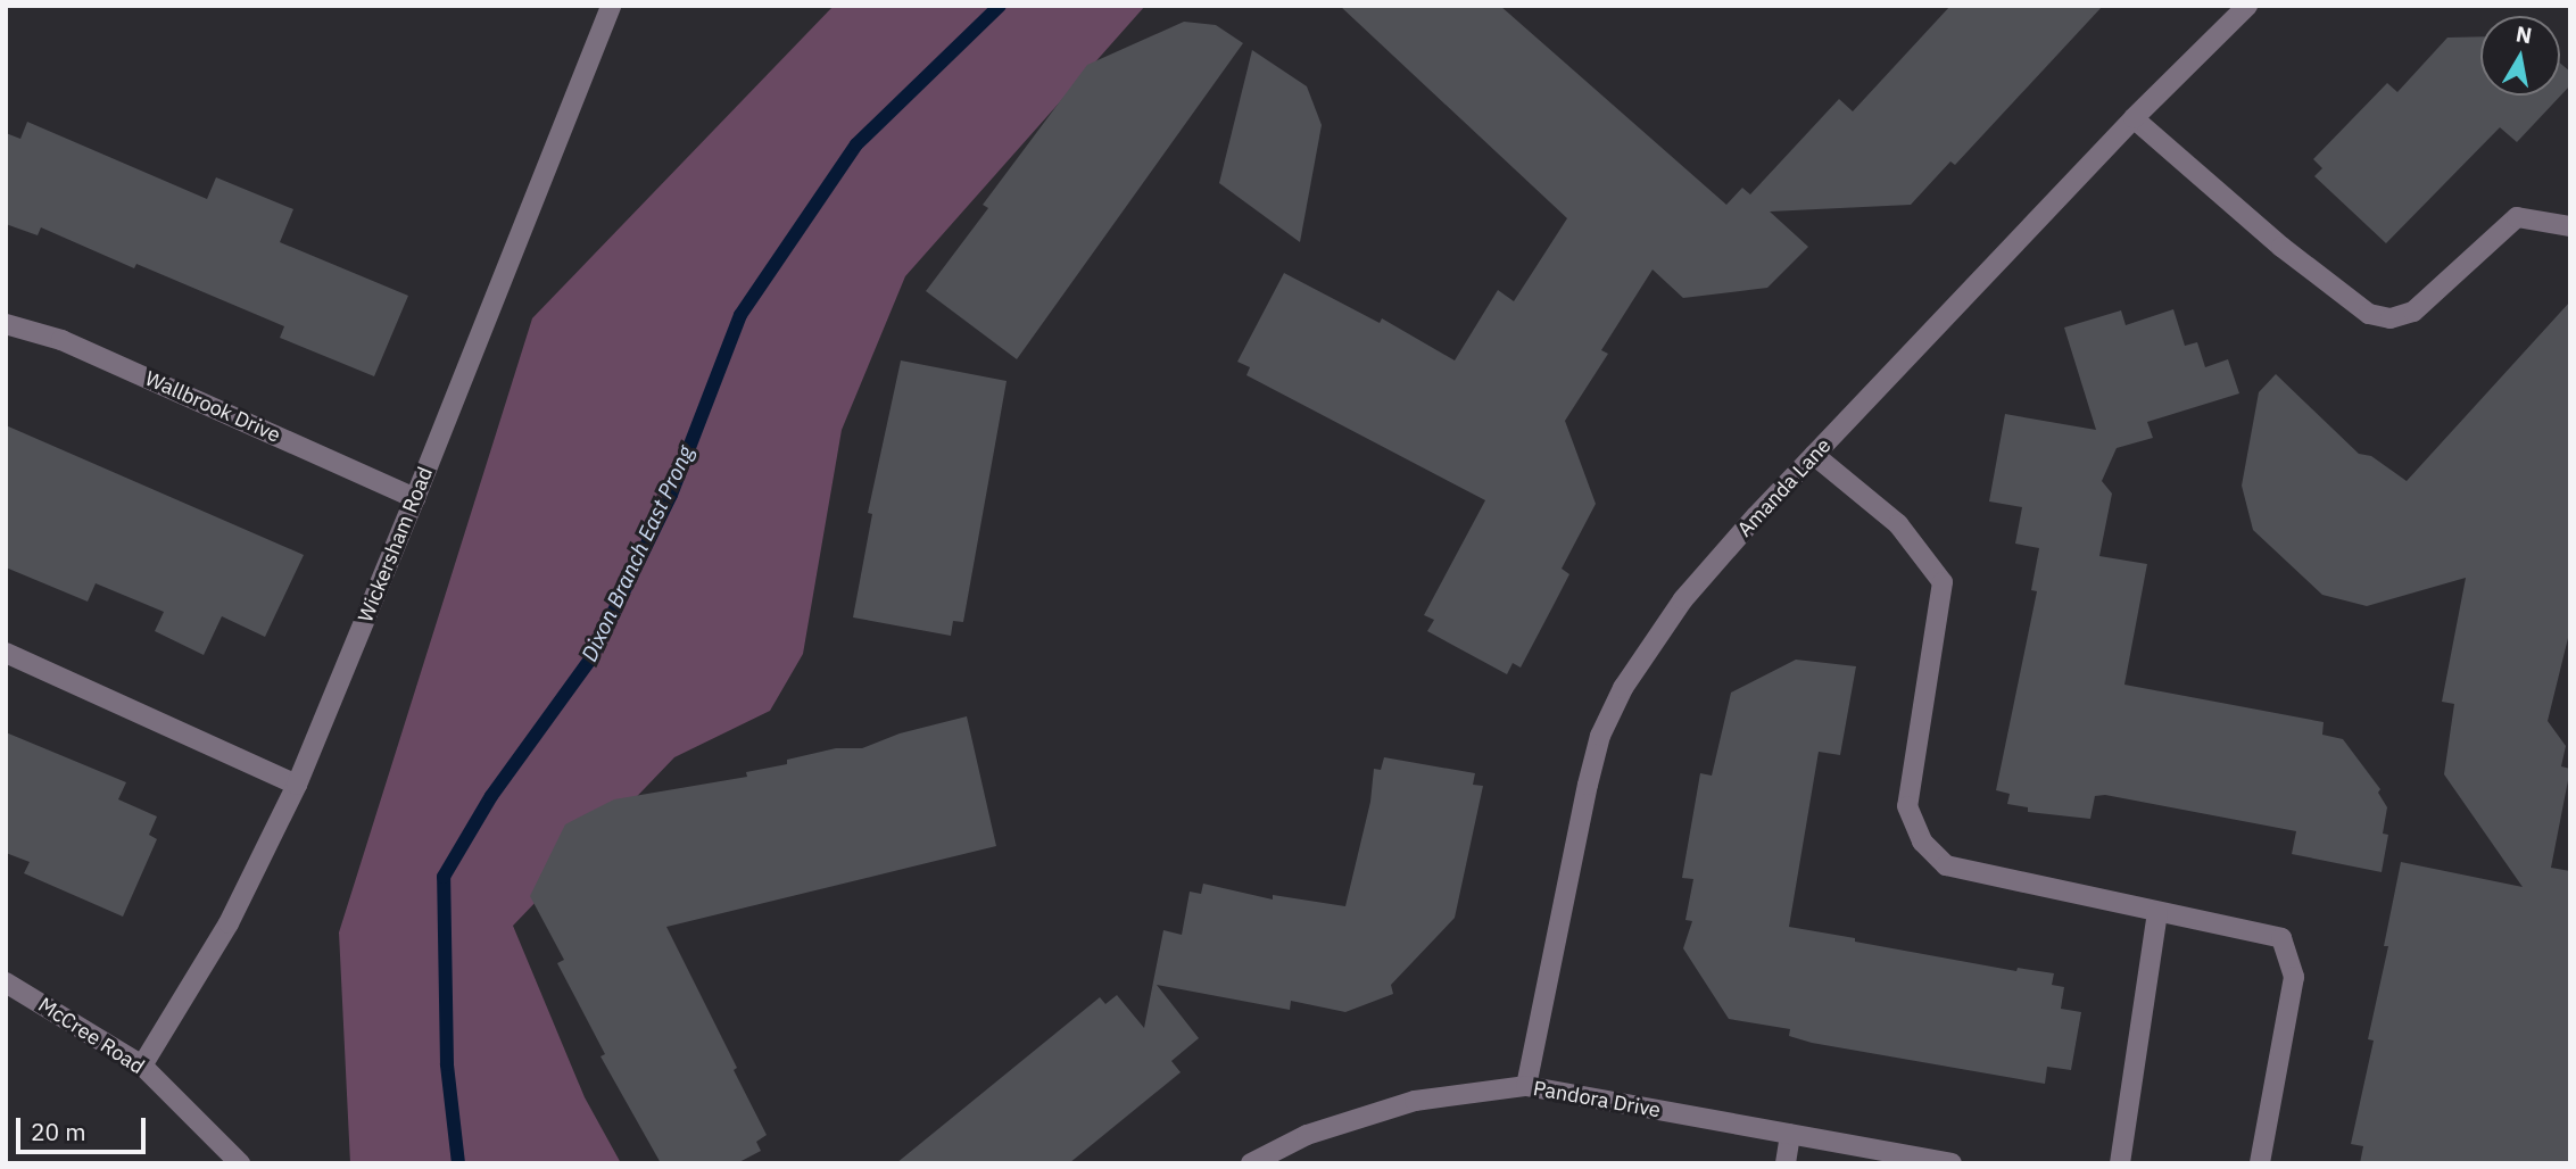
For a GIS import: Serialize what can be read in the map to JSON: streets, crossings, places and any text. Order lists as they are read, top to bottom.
{
  "streets": {
    "street": [
      "Wallbrook Drive",
      "Amanda Lane",
      "Wickersham Road",
      "McCree Road",
      "Pandora Drive"
    ]
  },
  "crossings": [
    ["Wallbrook Drive", "Wickersham Road"],
    ["Amanda Lane", "Pandora Drive"],
    ["Wickersham Road", "McCree Road"]
  ],
  "water": ["Dixon Branch East Prong"],
  "scale_bar": "20 m",
  "north": "top"
}
